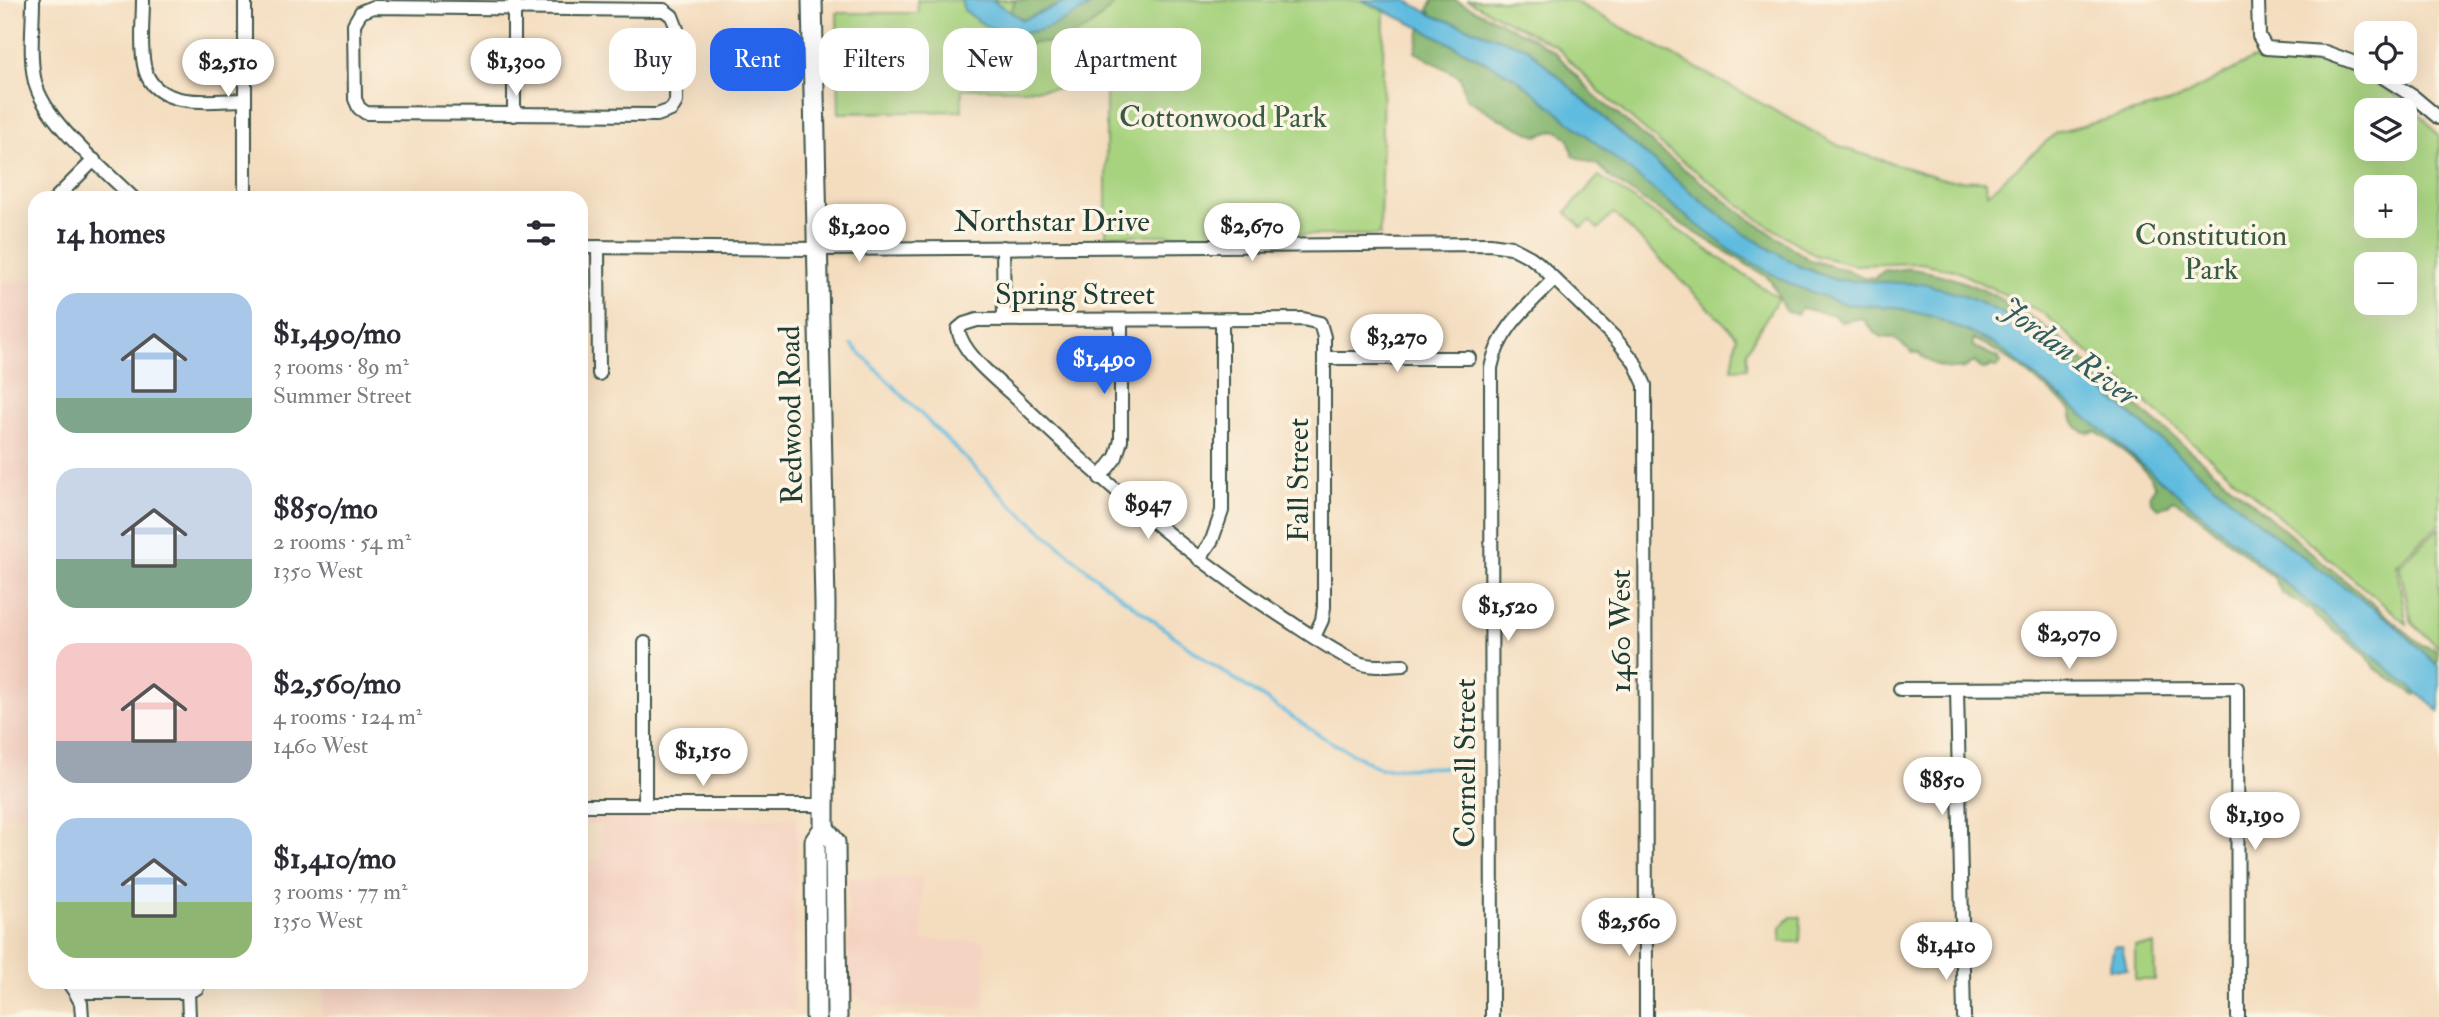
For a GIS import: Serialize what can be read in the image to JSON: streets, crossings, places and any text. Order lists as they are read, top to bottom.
{
  "streets": {
    "main road": ["Redwood Road"],
    "street": [
      "Northstar Drive",
      "Spring Street",
      "Fall Street",
      "1460 West",
      "Cornell Street"
    ]
  },
  "crossings": [
    ["Northstar Drive", "Redwood Road"],
    ["Northstar Drive", "1460 West"],
    ["Northstar Drive", "Cornell Street"],
    ["Spring Street", "Fall Street"],
    ["1460 West", "Cornell Street"]
  ],
  "water": ["Jordan River"],
  "parks": ["Cottonwood Park", "Constitution Park"],
  "page": {
    "map_buttons": ["+", "−"],
    "chip": [
      "Buy",
      "Rent",
      "Filters",
      "New",
      "Apartment"
    ],
    "price": [
      "$1,300",
      "$2,510",
      "$2,670",
      "$1,200",
      "$3,270",
      "$1,490",
      "$947",
      "$1,520",
      "$2,070",
      "$1,150",
      "$850",
      "$1,190",
      "$2,560",
      "$1,410"
    ],
    "heading": "14 homes",
    "list": [
      {
        "name": "$1,490/mo",
        "note": "3 rooms · 89 m² · Summer Street"
      },
      {
        "name": "$850/mo",
        "note": "2 rooms · 54 m² · 1350 West"
      },
      {
        "name": "$2,560/mo",
        "note": "4 rooms · 124 m² · 1460 West"
      },
      {
        "name": "$1,410/mo",
        "note": "3 rooms · 77 m² · 1350 West"
      }
    ]
  }
}
